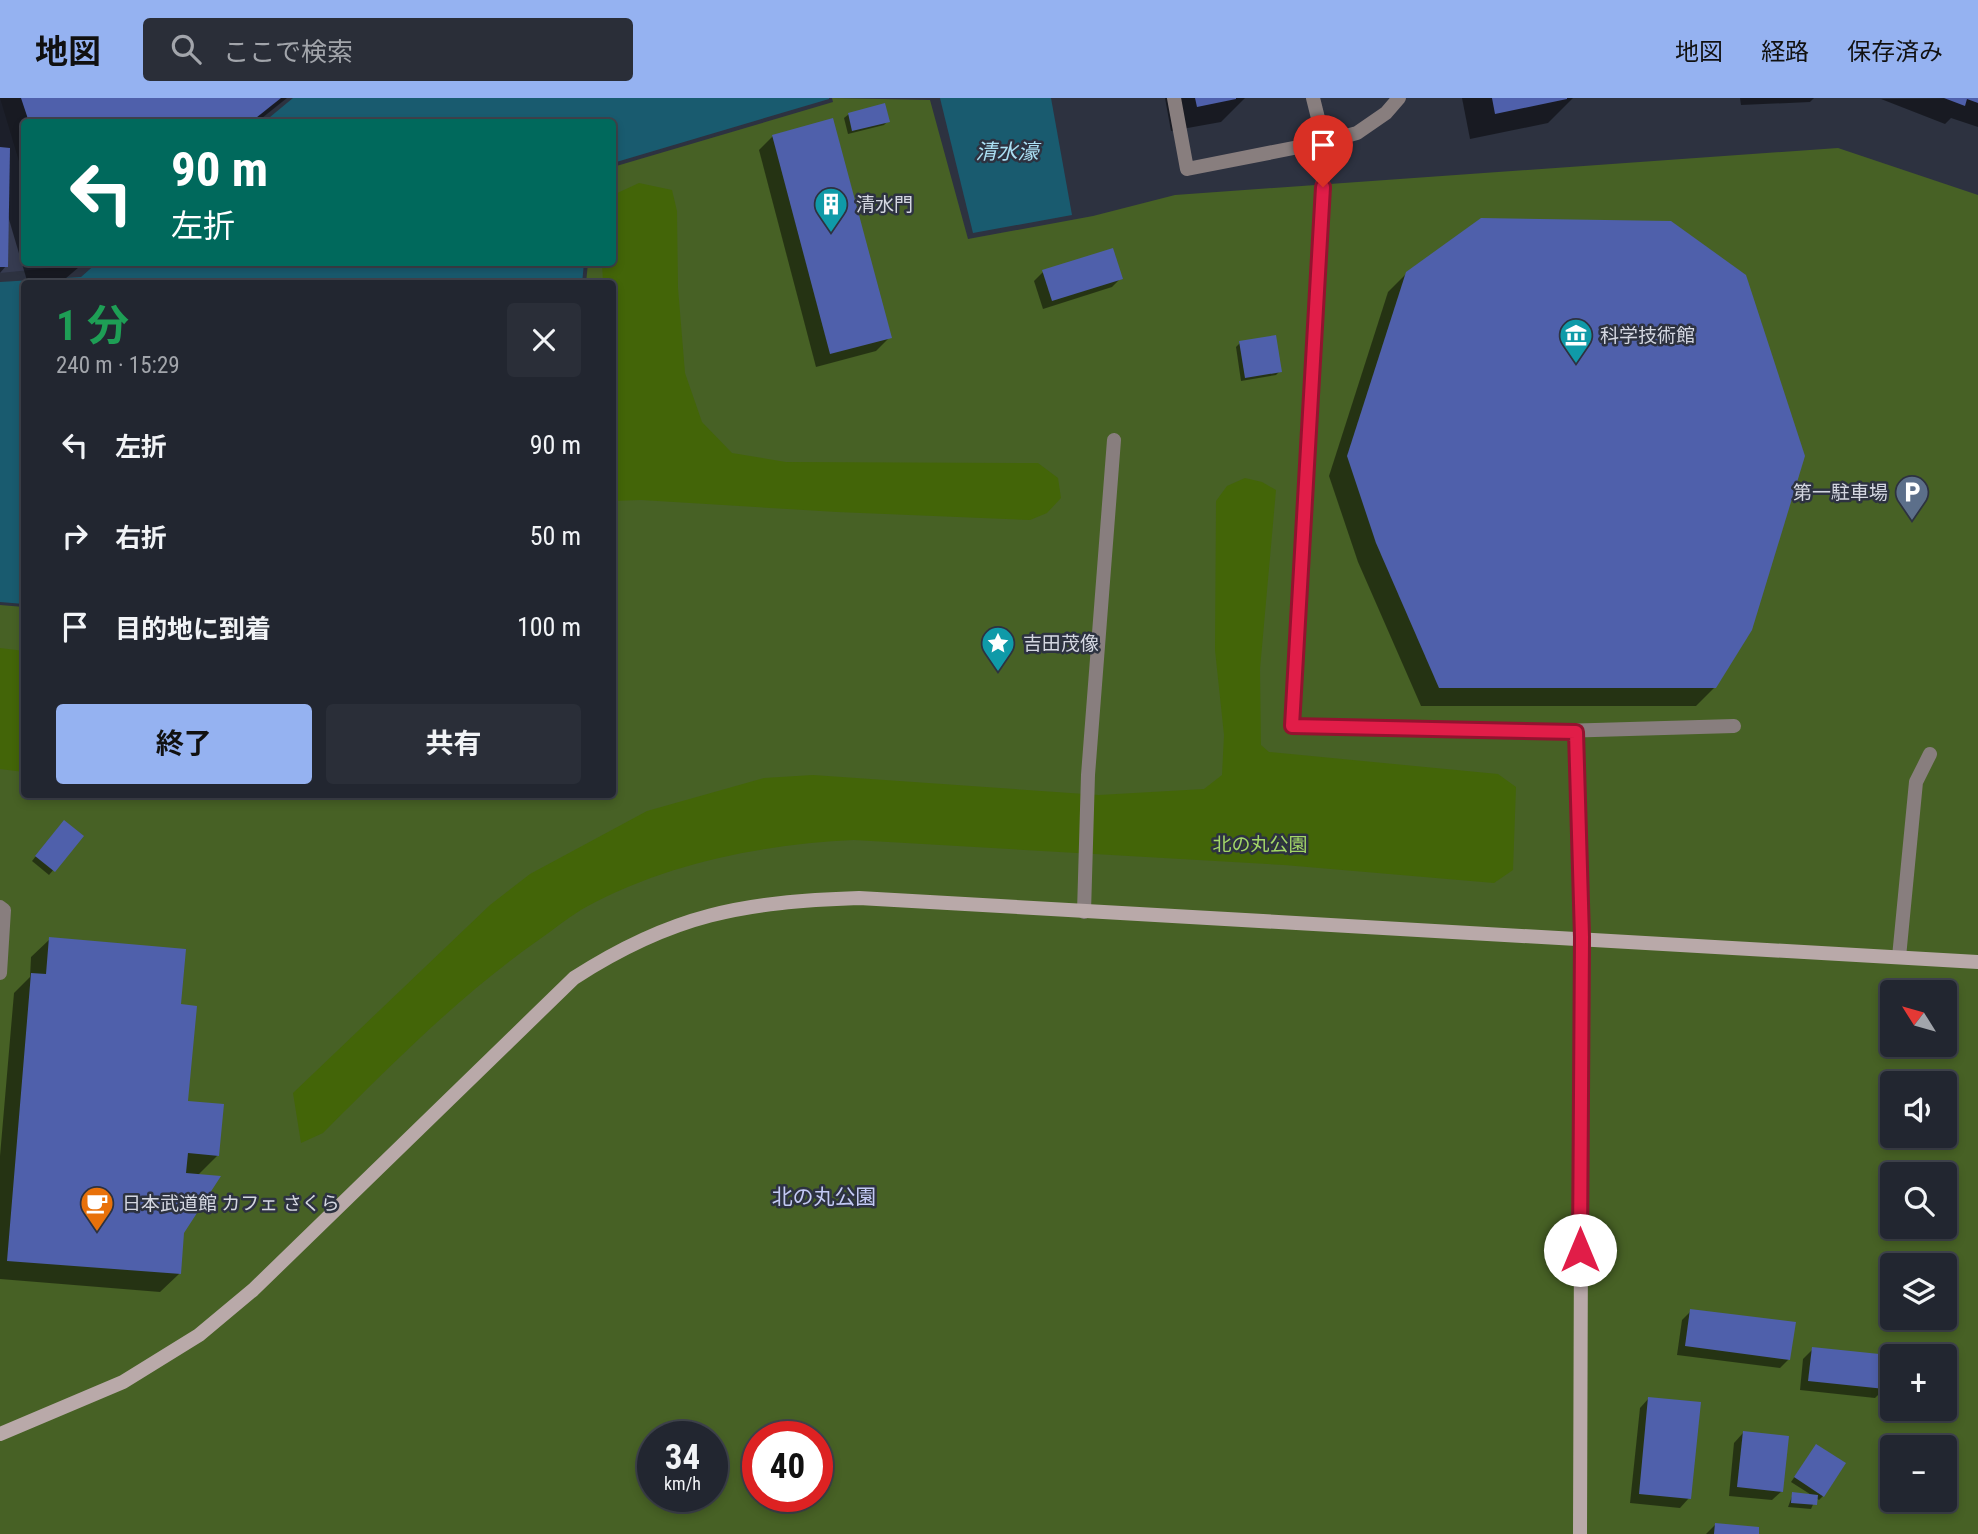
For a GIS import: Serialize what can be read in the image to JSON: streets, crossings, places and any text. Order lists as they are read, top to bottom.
{
  "districts": ["北の丸公園"],
  "water": ["清水濠"],
  "parks": ["北の丸公園"],
  "places": {
    "building": ["清水門"],
    "museum": ["科学技術館"],
    "parking": ["第一駐車場"],
    "place": ["吉田茂像"],
    "cafe": ["日本武道館 カフェ さくら"]
  },
  "north": "top left",
  "page": {
    "header": "地図",
    "search": "ここで検索",
    "nav": ["地図", "経路", "保存済み"],
    "turn": ["90 m", "左折"],
    "heading": ["1 分", "240 m · 15:29"],
    "list": [
      {
        "name": "左折",
        "value": "90 m"
      },
      {
        "name": "右折",
        "value": "50 m"
      },
      {
        "name": "目的地に到着",
        "value": "100 m"
      }
    ],
    "buttons": ["終了", "共有"],
    "map_buttons": ["+", "−"],
    "speed": "34 km/h",
    "limit": "40"
  }
}
